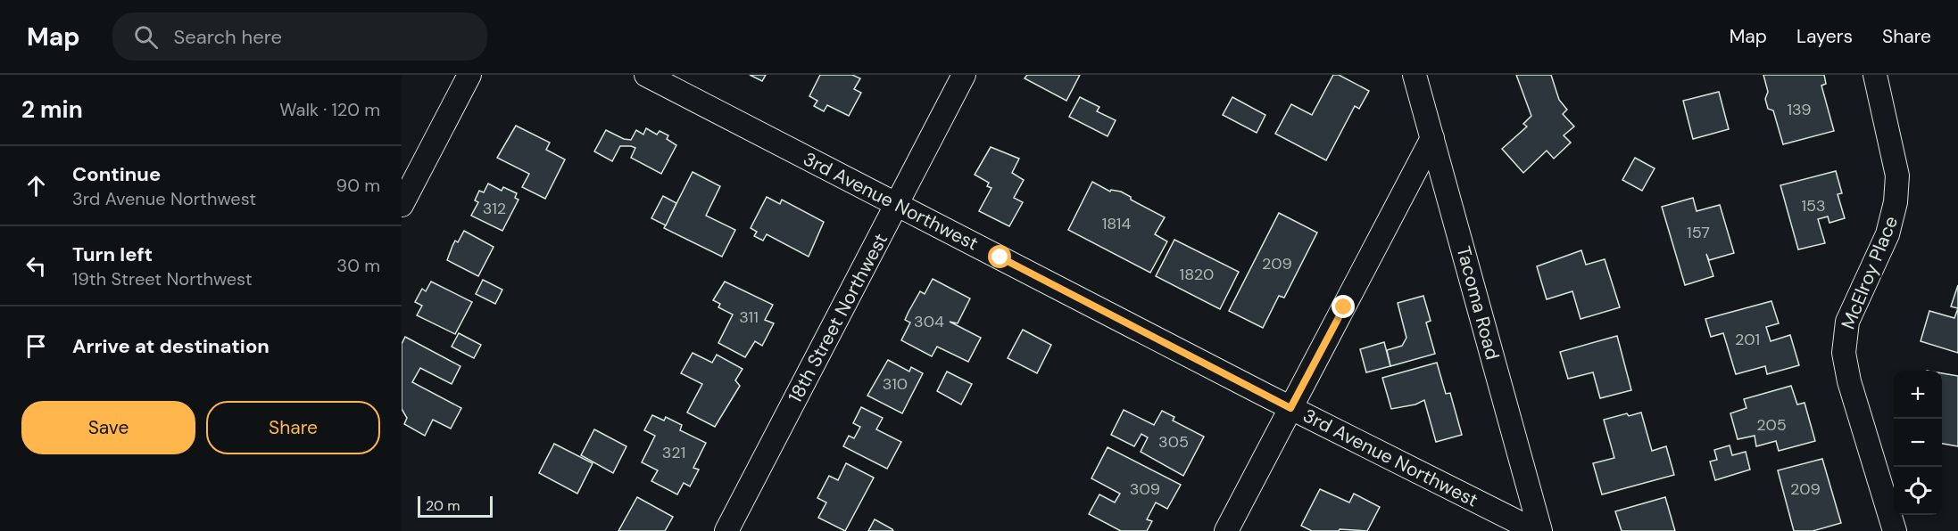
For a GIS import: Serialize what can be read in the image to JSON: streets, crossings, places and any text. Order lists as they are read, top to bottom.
{
  "streets": {
    "street": [
      "3rd Avenue Northwest",
      "McElroy Place",
      "Tacoma Road",
      "18th Street Northwest"
    ]
  },
  "crossings": [
    ["3rd Avenue Northwest", "18th Street Northwest"]
  ],
  "house_numbers": [
    "139",
    "153",
    "312",
    "1814",
    "157",
    "209",
    "1820",
    "311",
    "304",
    "201",
    "310",
    "205",
    "305",
    "321",
    "309",
    "209"
  ],
  "scale_bar": "20 m",
  "page": {
    "header": "Map",
    "search": "Search here",
    "nav": ["Map", "Layers", "Share"],
    "heading": ["2 min", "Walk · 120 m"],
    "list": [
      ["Continue", "3rd Avenue Northwest", "90 m"],
      ["Turn left", "19th Street Northwest", "30 m"],
      "Arrive at destination"
    ],
    "map_buttons": ["+", "−"],
    "buttons": ["Save", "Share"],
    "scale": "20 m"
  }
}
